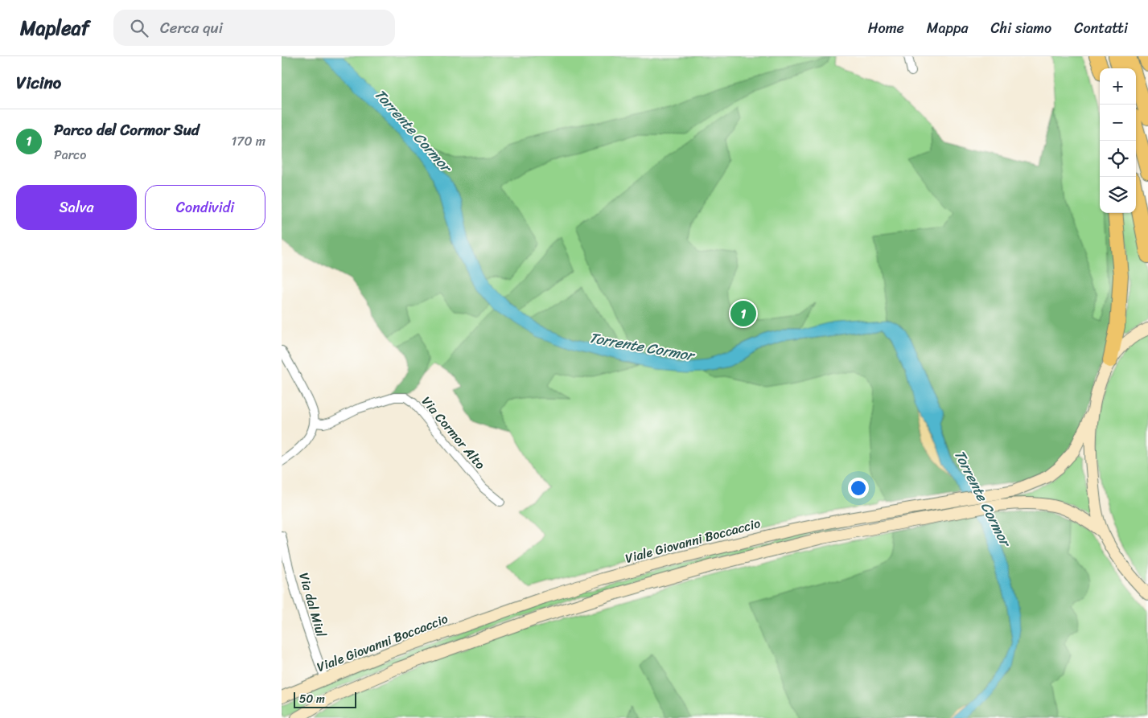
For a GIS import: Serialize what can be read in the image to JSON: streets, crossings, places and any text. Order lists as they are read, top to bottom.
{
  "streets": {
    "main road": ["Viale Giovanni Boccaccio"],
    "street": ["Via Cormor Alto", "Via dal Miul"]
  },
  "crossings": [
    ["Viale Giovanni Boccaccio", "Via dal Miul"]
  ],
  "water": ["Torrente Cormor"],
  "scale_bar": "50 m",
  "page": {
    "header": "Mapleaf",
    "search": "Cerca qui",
    "nav": [
      "Home",
      "Mappa",
      "Chi siamo",
      "Contatti"
    ],
    "heading": "Vicino",
    "map_buttons": ["+", "−"],
    "list": [
      {
        "mark": "1",
        "name": "Parco del Cormor Sud",
        "note": "Parco",
        "value": "170 m"
      }
    ],
    "buttons": ["Salva", "Condividi"],
    "pins": "1",
    "scale": "50 m"
  }
}
